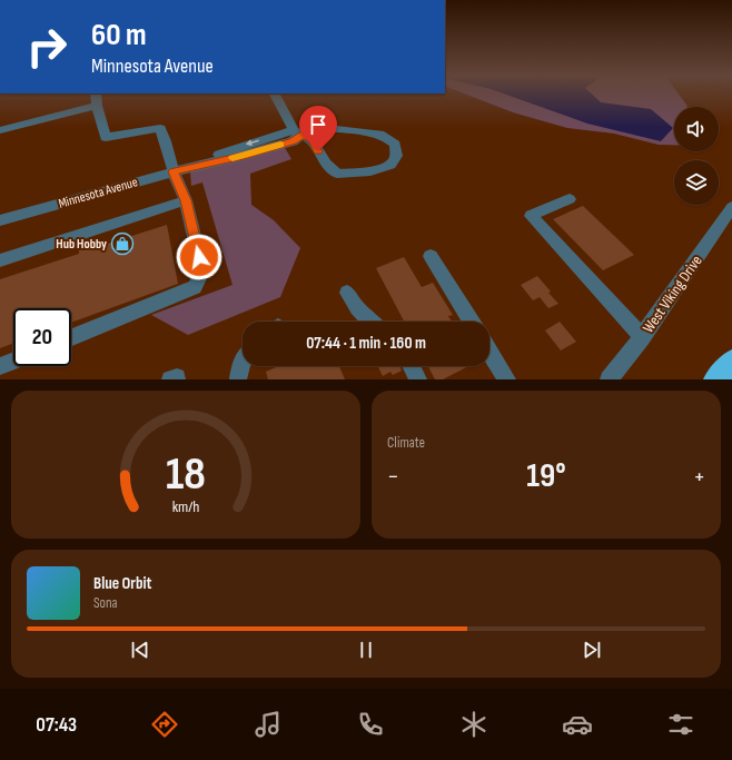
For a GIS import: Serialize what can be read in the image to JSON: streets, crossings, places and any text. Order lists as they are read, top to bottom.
{
  "streets": {
    "street": ["Minnesota Avenue", "West Viking Drive"]
  },
  "places": {
    "shop": ["Hub Hobby"]
  },
  "page": {
    "turn": ["60 m", "Minnesota Avenue"],
    "limit": "20",
    "trip": "07:44 · 1 min · 160 m",
    "tile": "Climate",
    "heat": ["−", "19°", "+"],
    "song": ["Blue Orbit", "Sona"],
    "tabs": "07:43",
    "gauge": ["18", "km/h"]
  }
}
